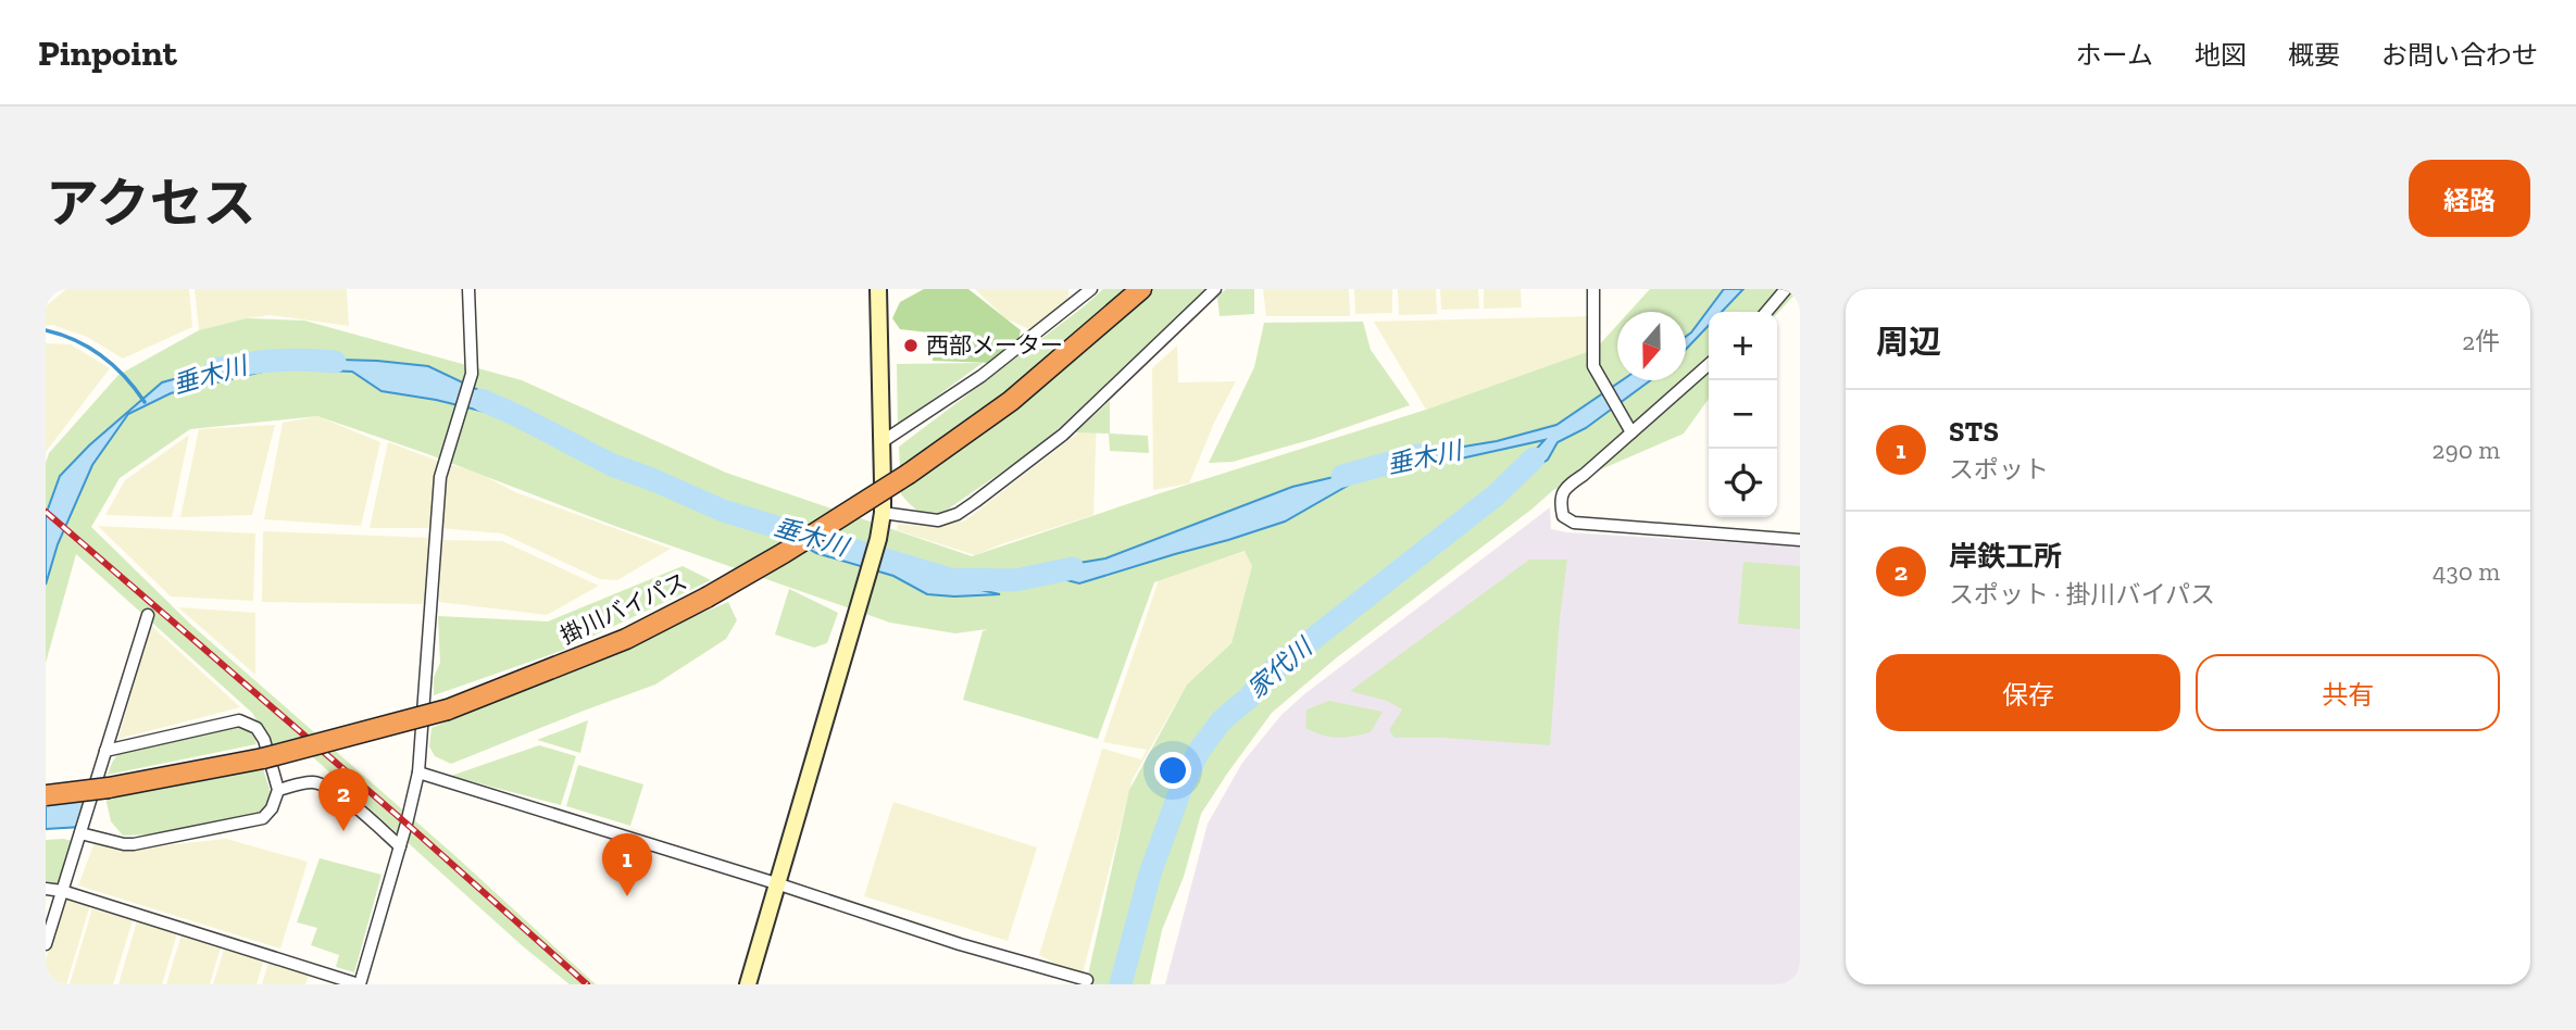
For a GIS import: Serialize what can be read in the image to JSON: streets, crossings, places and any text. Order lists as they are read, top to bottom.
{
  "streets": {
    "highway": ["掛川バイパス"]
  },
  "water": ["垂木川", "家代川"],
  "places": ["西部メーター"],
  "north": "bottom",
  "page": {
    "header": "Pinpoint",
    "nav": [
      "ホーム",
      "地図",
      "概要",
      "お問い合わせ"
    ],
    "title": "アクセス",
    "buttons": [
      "経路",
      ["保存", "共有"]
    ],
    "heading": ["周辺", "2件"],
    "map_buttons": ["+", "−"],
    "list": [
      {
        "mark": "1",
        "name": "STS",
        "note": "スポット",
        "value": "290 m"
      },
      {
        "mark": "2",
        "name": "岸鉄工所",
        "note": "スポット · 掛川バイパス",
        "value": "430 m"
      }
    ],
    "pins": ["2", "1"]
  }
}
